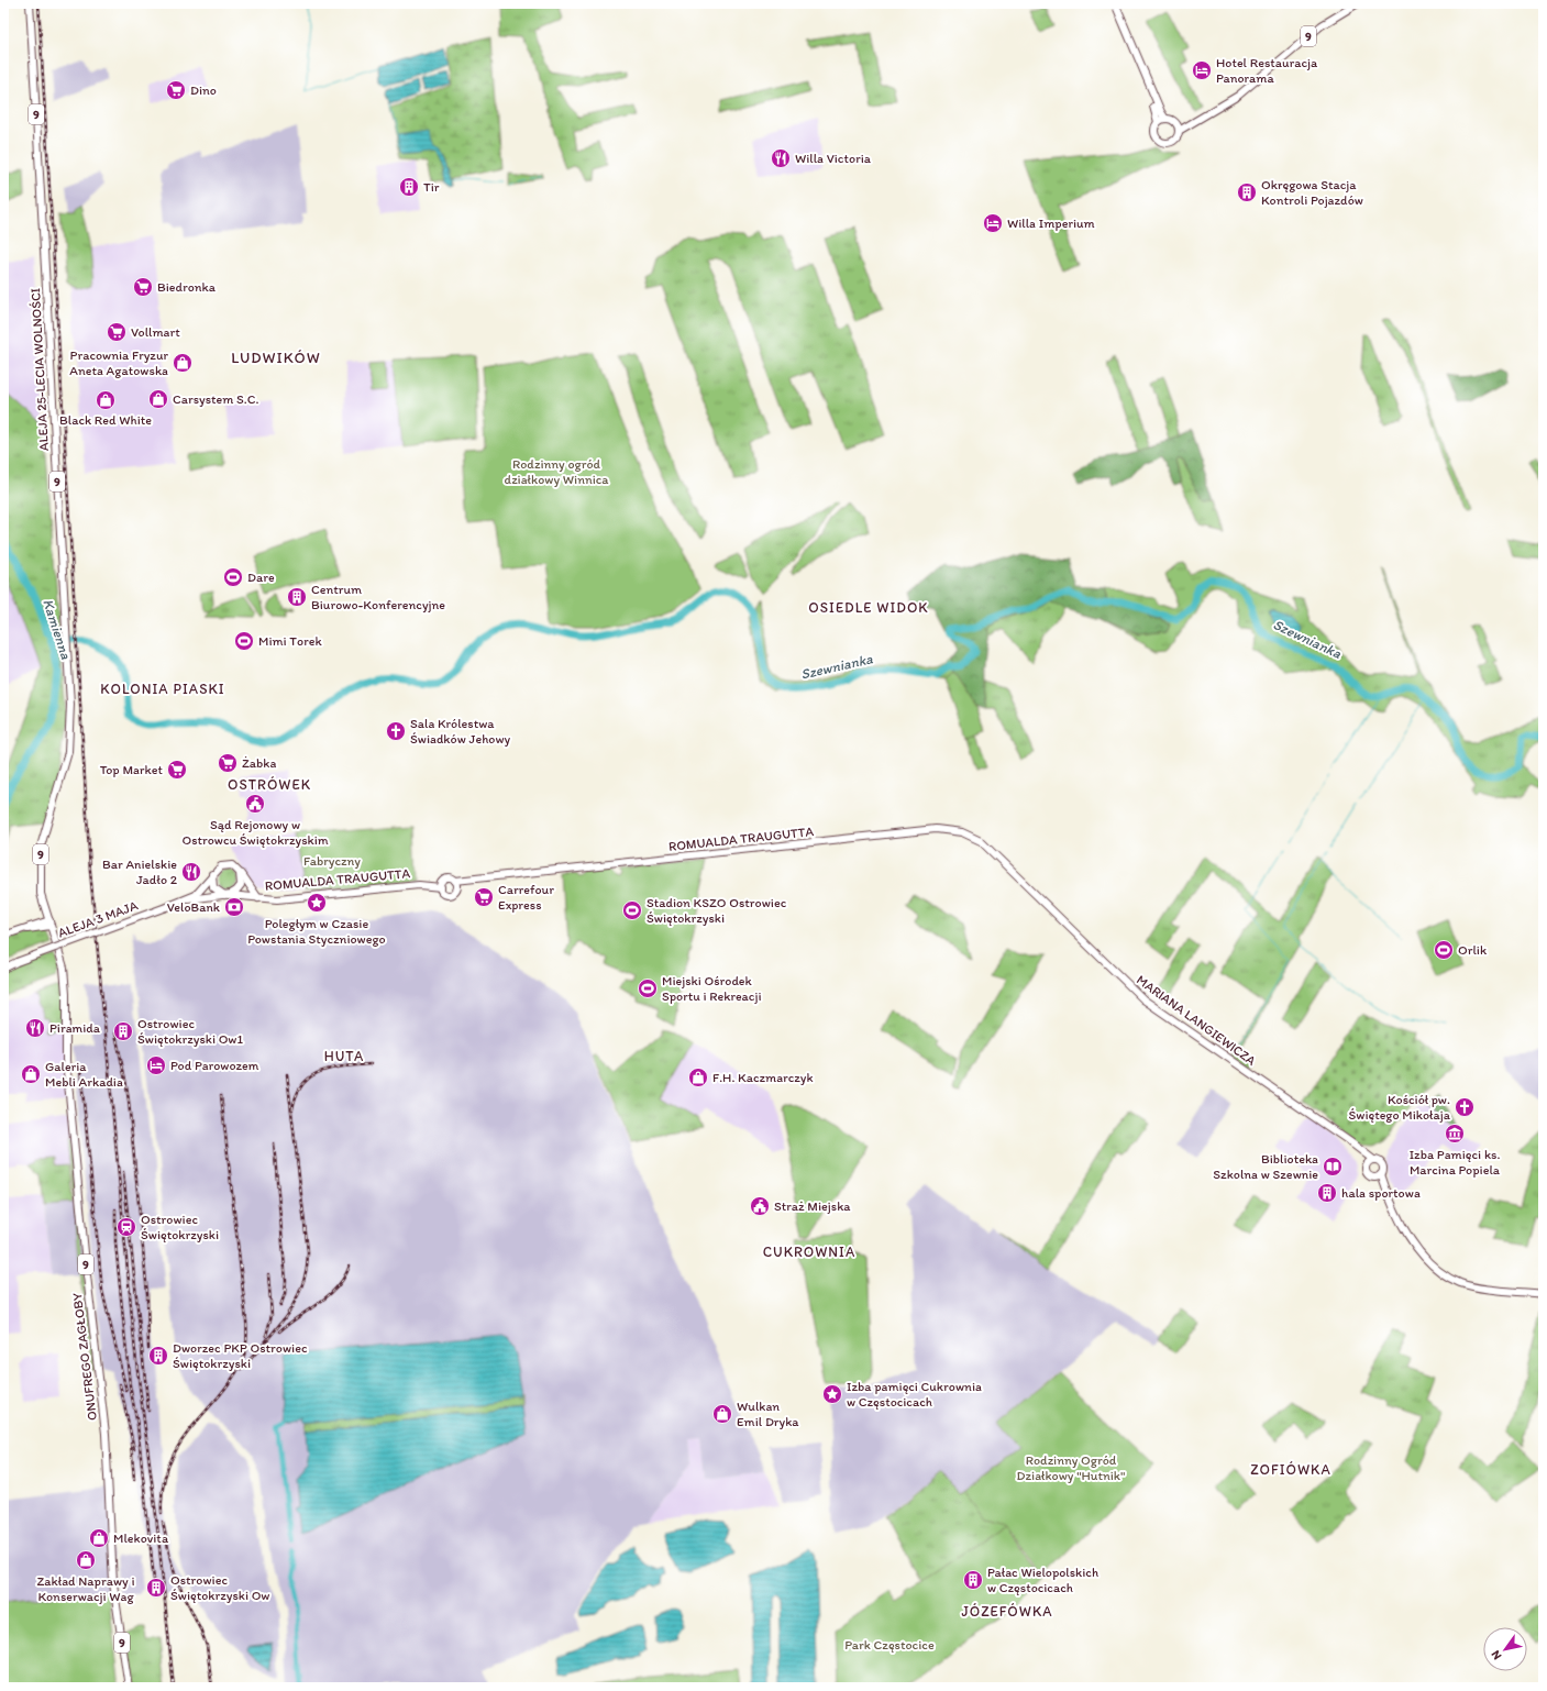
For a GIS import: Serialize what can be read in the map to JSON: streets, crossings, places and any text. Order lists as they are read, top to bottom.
{
  "streets": {
    "main road": [
      "9",
      "ALEJA 25-LECIA WOLNOŚCI",
      "ROMUALDA TRAUGUTTA",
      "ALEJA 3 MAJA",
      "MARIANA LANGIEWICZA",
      "ONUFREGO ZAGŁOBY"
    ]
  },
  "crossings": [
    ["ALEJA 25-LECIA WOLNOŚCI", "ONUFREGO ZAGŁOBY"],
    ["ROMUALDA TRAUGUTTA", "ALEJA 3 MAJA"],
    ["ROMUALDA TRAUGUTTA", "MARIANA LANGIEWICZA"]
  ],
  "districts": [
    "LUDWIKÓW",
    "OSIEDLE WIDOK",
    "KOLONIA PIASKI",
    "OSTRÓWEK",
    "HUTA",
    "CUKROWNIA",
    "ZOFIÓWKA",
    "JÓZEFÓWKA"
  ],
  "water": ["Kamienna", "Szewnianka"],
  "parks": [
    "Rodzinny ogród działkowy Winnica",
    "Fabryczny",
    "Rodzinny Ogród Działkowy \"Hutnik\"",
    "Park Częstocice"
  ],
  "places": {
    "hotel": ["Hotel Restauracja Panorama", "Willa Imperium", "Pod Parowozem"],
    "supermarket": [
      "Dino",
      "Biedronka",
      "Vollmart",
      "Żabka",
      "Top Market",
      "Carrefour Express"
    ],
    "restaurant": ["Willa Victoria", "Bar Anielskie Jadło 2", "Piramida"],
    "building": [
      "Tir",
      "Okręgowa Stacja Kontroli Pojazdów",
      "Centrum Biurowo-Konferencyjne",
      "Ostrowiec Świętokrzyski Ow1",
      "hala sportowa",
      "Dworzec PKP Ostrowiec Świętokrzyski",
      "Pałac Wielopolskich w Częstocicach",
      "Ostrowiec Świętokrzyski Ow"
    ],
    "shop": [
      "Pracownia Fryzur Aneta Agatowska",
      "Carsystem S.C.",
      "Black Red White",
      "Galeria Mebli Arkadia",
      "F.H. Kaczmarczyk",
      "Wulkan Emil Dryka",
      "Mlekovita",
      "Zakład Naprawy i Konserwacji Wag"
    ],
    "sports": [
      "Dare",
      "Mimi Torek",
      "Stadion KSZO Ostrowiec Świętokrzyski",
      "Orlik",
      "Miejski Ośrodek Sportu i Rekreacji"
    ],
    "church": ["Sala Królestwa Świadków Jehowy", "Kościół pw. Świętego Mikołaja"],
    "public building": ["Sąd Rejonowy w Ostrowcu Świętokrzyskim", "Straż Miejska"],
    "place": ["Poległym w Czasie Powstania Styczniowego", "Izba pamięci Cukrownia w Częstocicach"],
    "bank": ["VeloBank"],
    "museum": ["Izba Pamięci ks. Marcina Popiela"],
    "library": ["Biblioteka Szkolna w Szewnie"],
    "station": ["Ostrowiec Świętokrzyski"]
  },
  "north": "bottom left"
}
